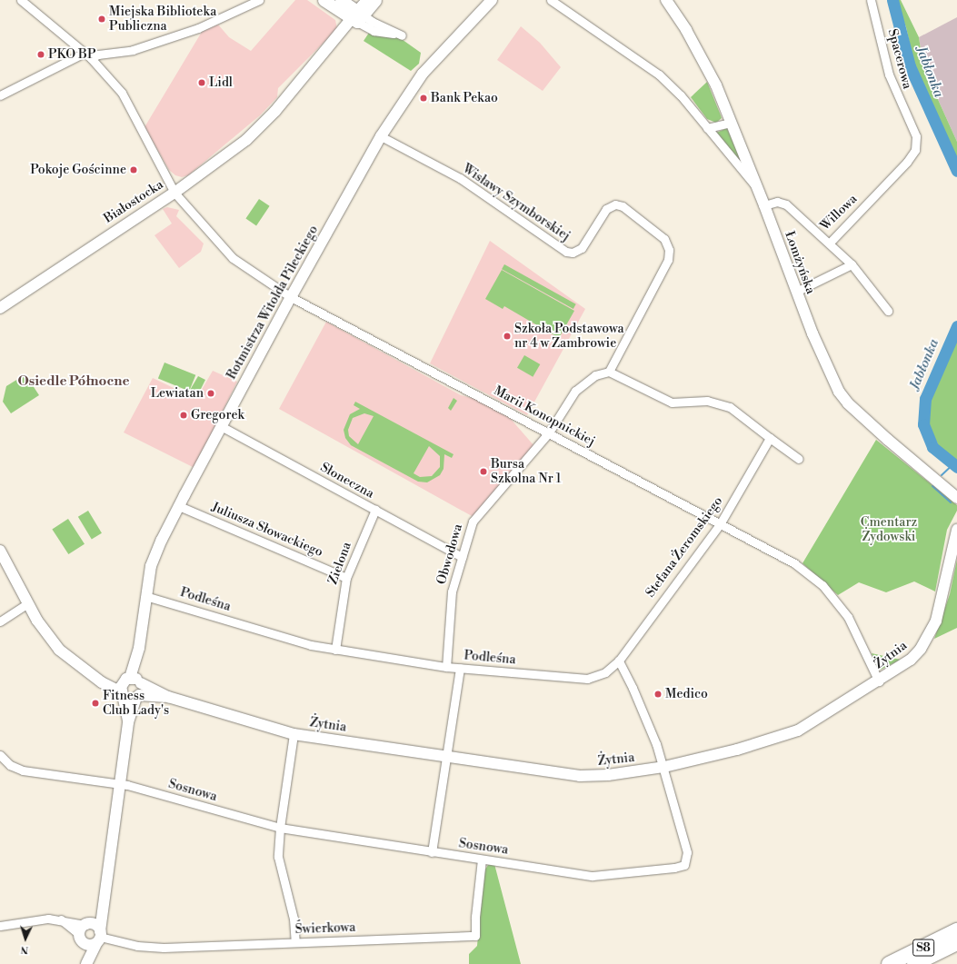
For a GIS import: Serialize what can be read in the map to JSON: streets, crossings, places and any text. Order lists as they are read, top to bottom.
{
  "streets": {
    "highway": ["S8"],
    "main road": ["Białostocka"],
    "street": [
      "Spacerowa",
      "Wisławy Szymborskiej",
      "Willowa",
      "Łomżyńska",
      "Rotmistrza Witolda Pileckiego",
      "Marii Konopnickiej",
      "Słoneczna",
      "Juliusza Słowackiego",
      "Stefana Żeromskiego",
      "Obwodowa",
      "Zielona",
      "Podleśna",
      "Żytnia",
      "Sosnowa",
      "Świerkowa"
    ]
  },
  "crossings": [
    ["Spacerowa", "Willowa"],
    ["Białostocka", "Marii Konopnickiej"],
    ["Wisławy Szymborskiej", "Rotmistrza Witolda Pileckiego"],
    ["Wisławy Szymborskiej", "Obwodowa"],
    ["Willowa", "Łomżyńska"],
    ["Rotmistrza Witolda Pileckiego", "Marii Konopnickiej"],
    ["Rotmistrza Witolda Pileckiego", "Słoneczna"],
    ["Rotmistrza Witolda Pileckiego", "Juliusza Słowackiego"],
    ["Rotmistrza Witolda Pileckiego", "Podleśna"],
    ["Rotmistrza Witolda Pileckiego", "Żytnia"],
    ["Marii Konopnickiej", "Stefana Żeromskiego"],
    ["Marii Konopnickiej", "Obwodowa"],
    ["Marii Konopnickiej", "Żytnia"],
    ["Słoneczna", "Obwodowa"],
    ["Słoneczna", "Zielona"],
    ["Juliusza Słowackiego", "Zielona"],
    ["Stefana Żeromskiego", "Podleśna"],
    ["Obwodowa", "Podleśna"],
    ["Zielona", "Podleśna"],
    ["Żytnia", "Sosnowa"],
    ["Sosnowa", "Świerkowa"]
  ],
  "districts": ["Osiedle Północne"],
  "water": ["Jabłonka"],
  "parks": ["Cmentarz Żydowski"],
  "places": [
    "Miejska Biblioteka Publiczna",
    "PKO BP",
    "Lidl",
    "Bank Pekao",
    "Pokoje Gościnne",
    "Szkoła Podstawowa nr 4 w Zambrowie",
    "Lewiatan",
    "Gregorek",
    "Bursa Szkolna Nr 1",
    "Medico",
    "Fitness Club Lady's"
  ],
  "north": "bottom"
}
